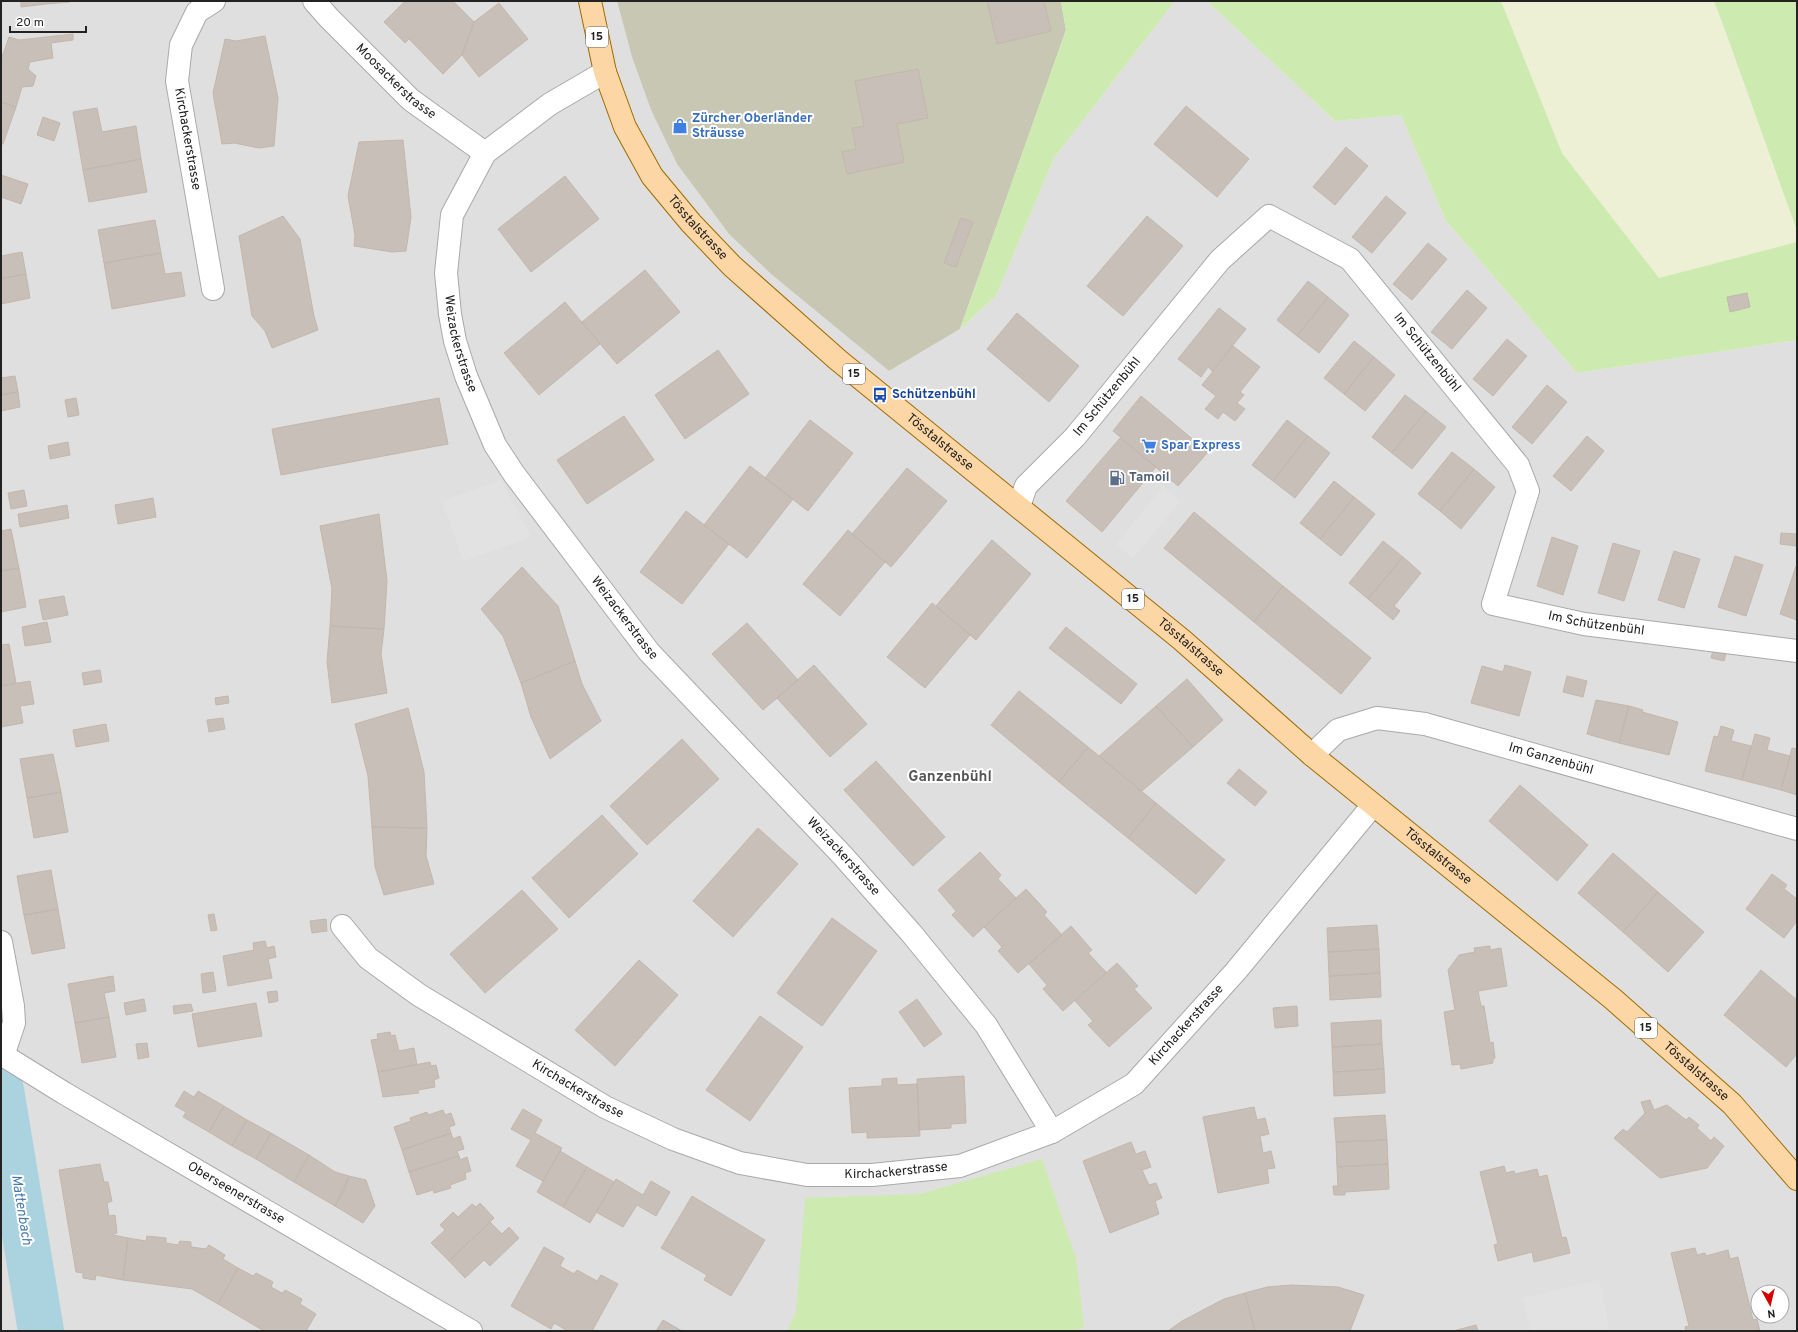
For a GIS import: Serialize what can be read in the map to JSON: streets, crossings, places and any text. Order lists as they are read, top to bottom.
{
  "streets": {
    "main road": ["15", "Tösstalstrasse"],
    "street": [
      "Moosackerstrasse",
      "Kirchackerstrasse",
      "Weizackerstrasse",
      "Im Schützenbühl",
      "Im Ganzenbühl",
      "Oberseenerstrasse"
    ]
  },
  "crossings": [
    ["Moosackerstrasse", "Weizackerstrasse"],
    ["Kirchackerstrasse", "Tösstalstrasse"],
    ["Kirchackerstrasse", "Weizackerstrasse"],
    ["Tösstalstrasse", "Weizackerstrasse"],
    ["Tösstalstrasse", "Im Schützenbühl"],
    ["Tösstalstrasse", "Im Ganzenbühl"]
  ],
  "districts": ["Ganzenbühl"],
  "water": ["Mattenbach"],
  "places": {
    "shop": ["Zürcher Oberländer Sträusse"],
    "bus stop": ["Schützenbühl"],
    "supermarket": ["Spar Express"],
    "fuel station": ["Tamoil"]
  },
  "scale_bar": "20 m",
  "north": "bottom"
}
